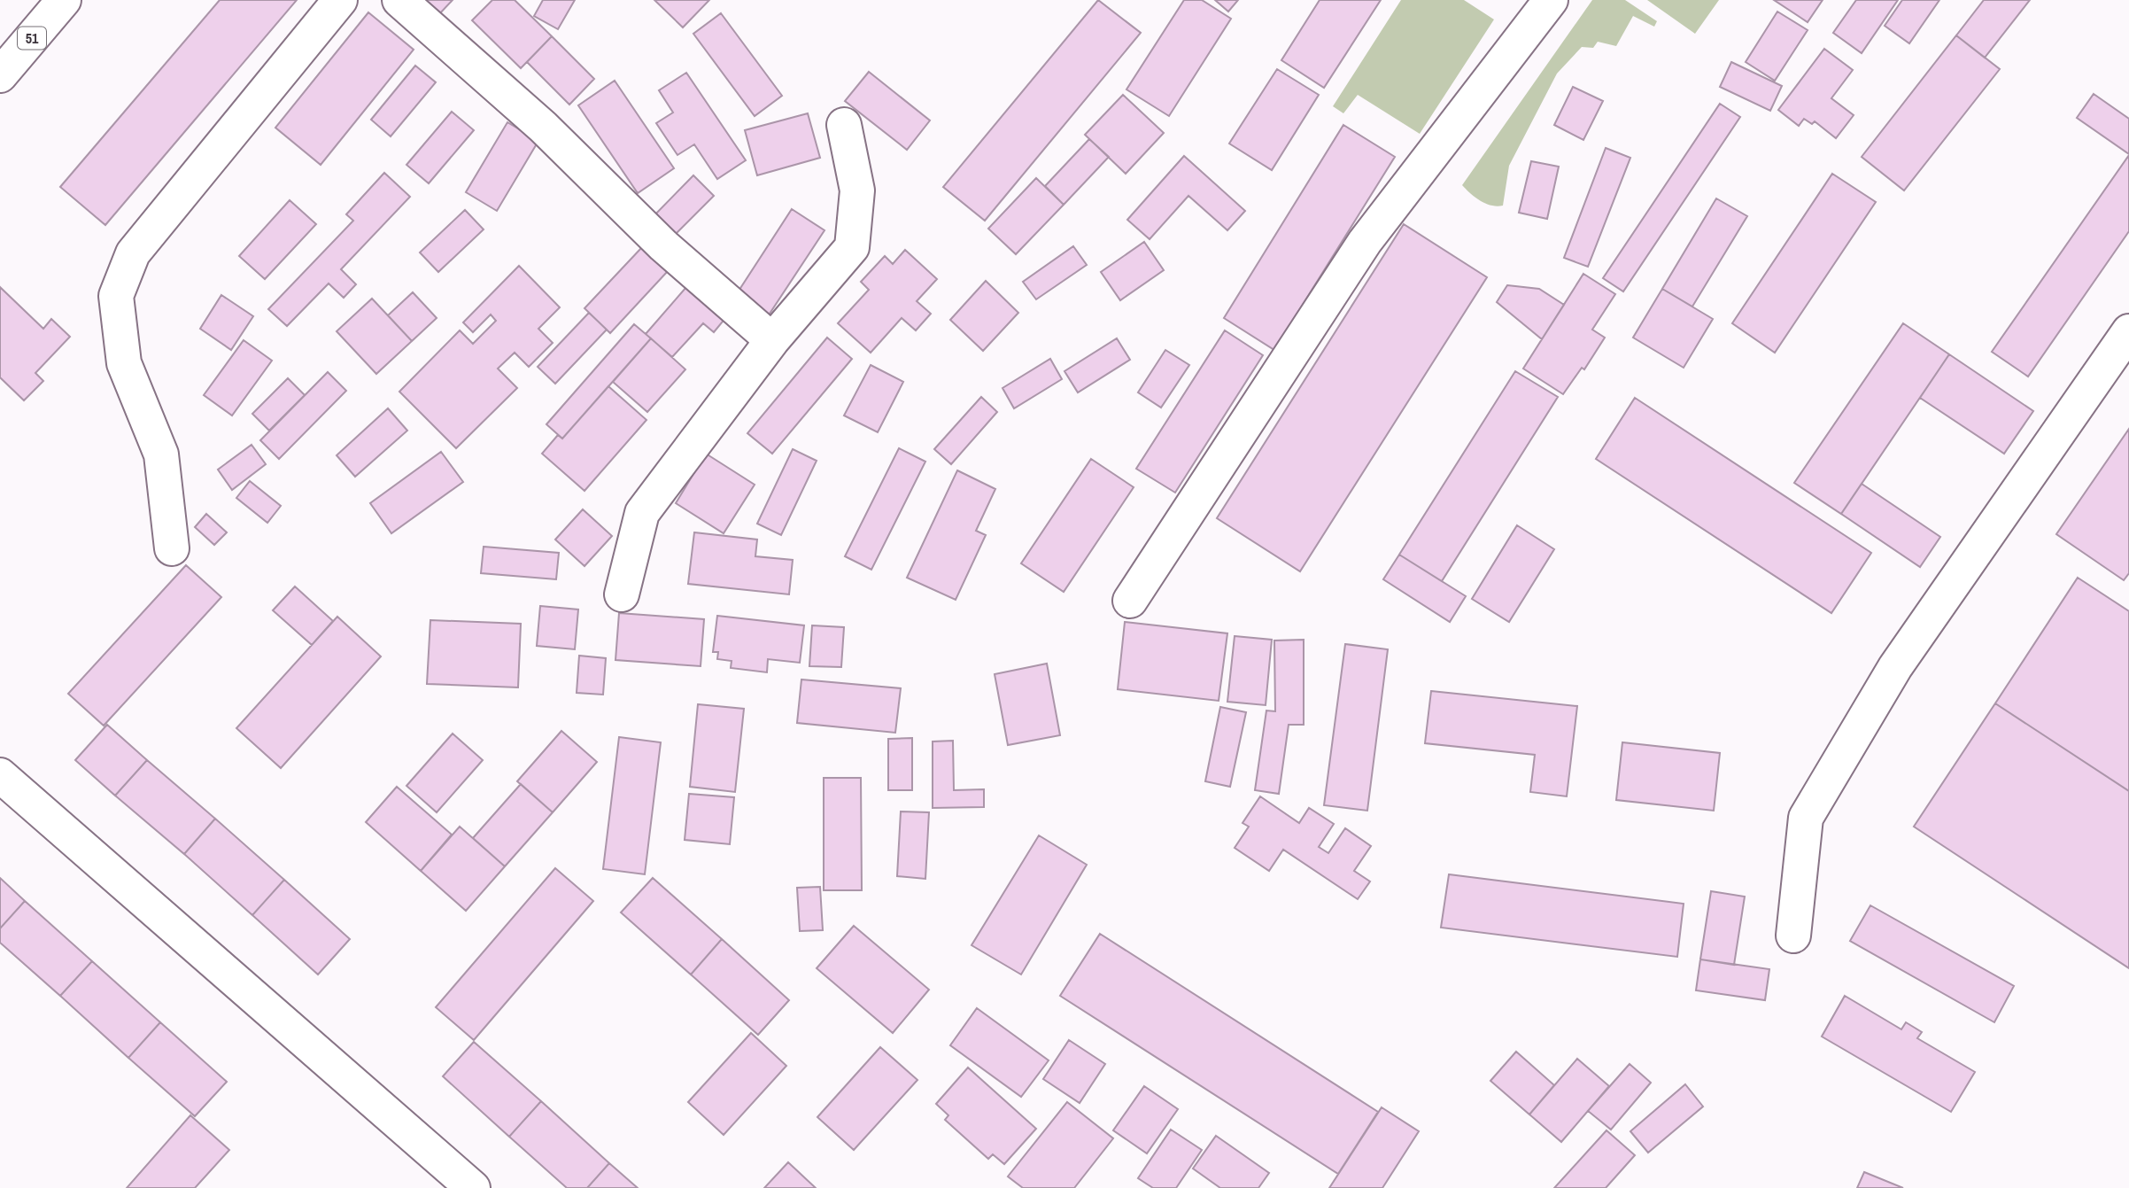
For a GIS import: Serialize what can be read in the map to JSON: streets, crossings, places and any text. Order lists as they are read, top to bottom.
{
  "streets": {
    "street": ["51"]
  }
}
